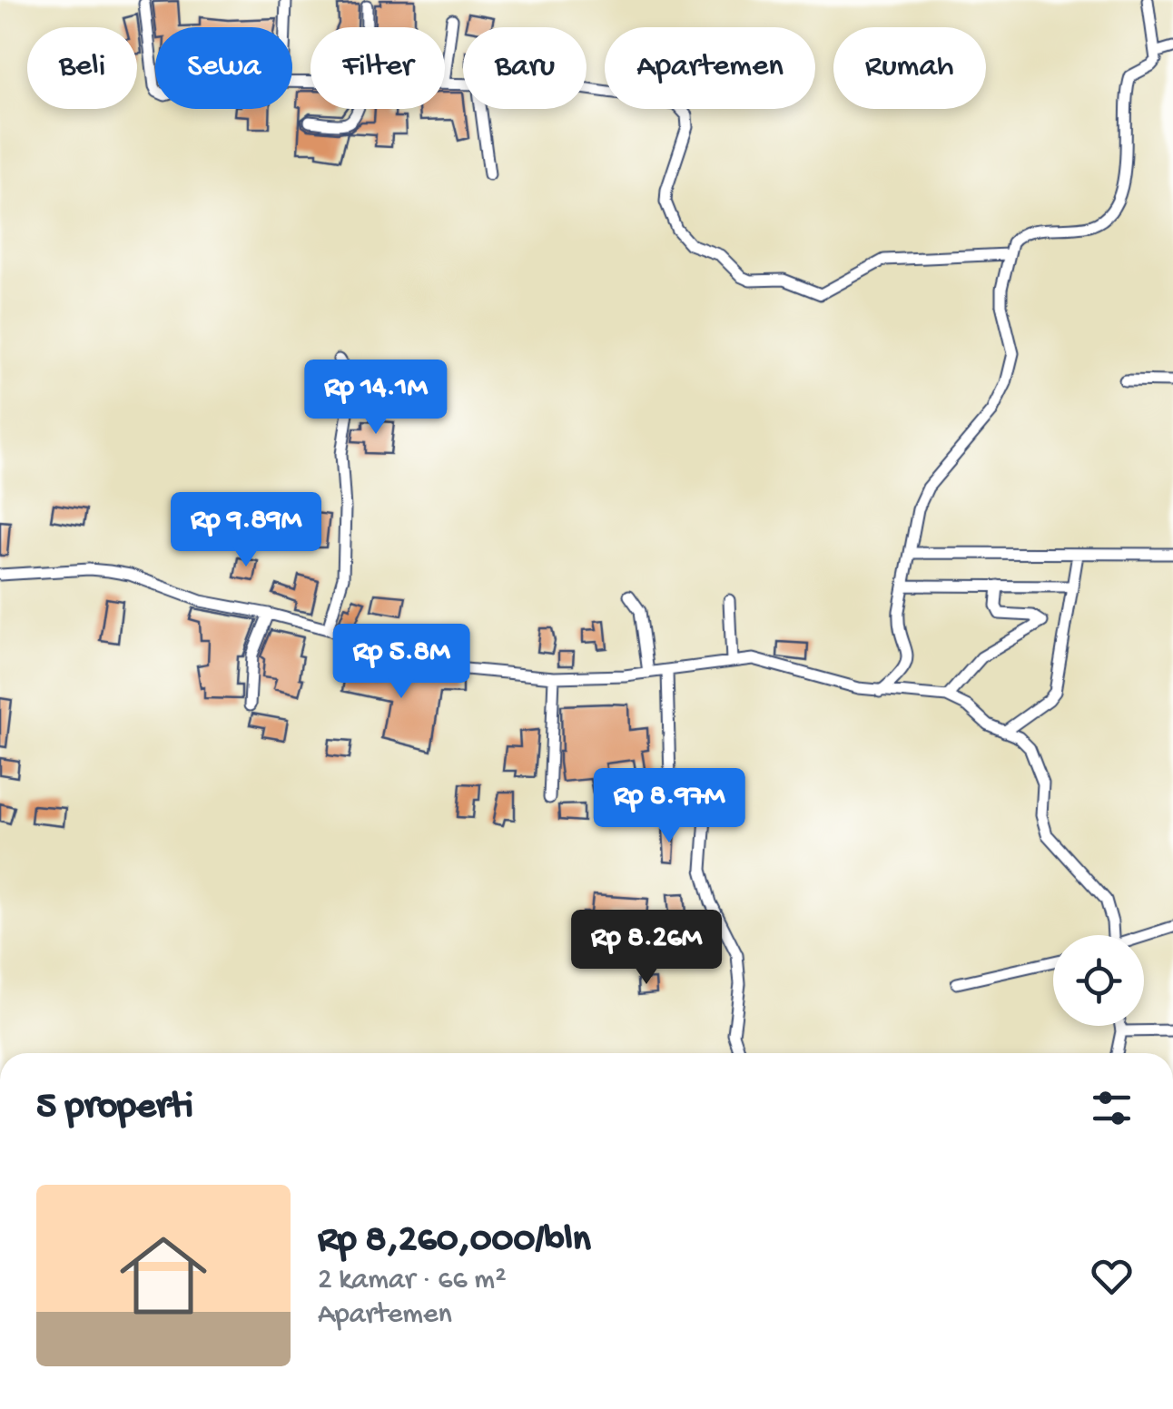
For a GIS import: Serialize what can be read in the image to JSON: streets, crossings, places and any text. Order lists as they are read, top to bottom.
{
  "page": {
    "chip": [
      "Beli",
      "Sewa",
      "Filter",
      "Baru",
      "Apartemen",
      "Rumah"
    ],
    "price": [
      "Rp 14.1M",
      "Rp 9.89M",
      "Rp 5.8M",
      "Rp 8.97M",
      "Rp 8.26M"
    ],
    "heading": "5 properti",
    "list": [
      {
        "name": "Rp 8,260,000/bln",
        "note": "2 kamar · 66 m² · Apartemen"
      }
    ]
  }
}
